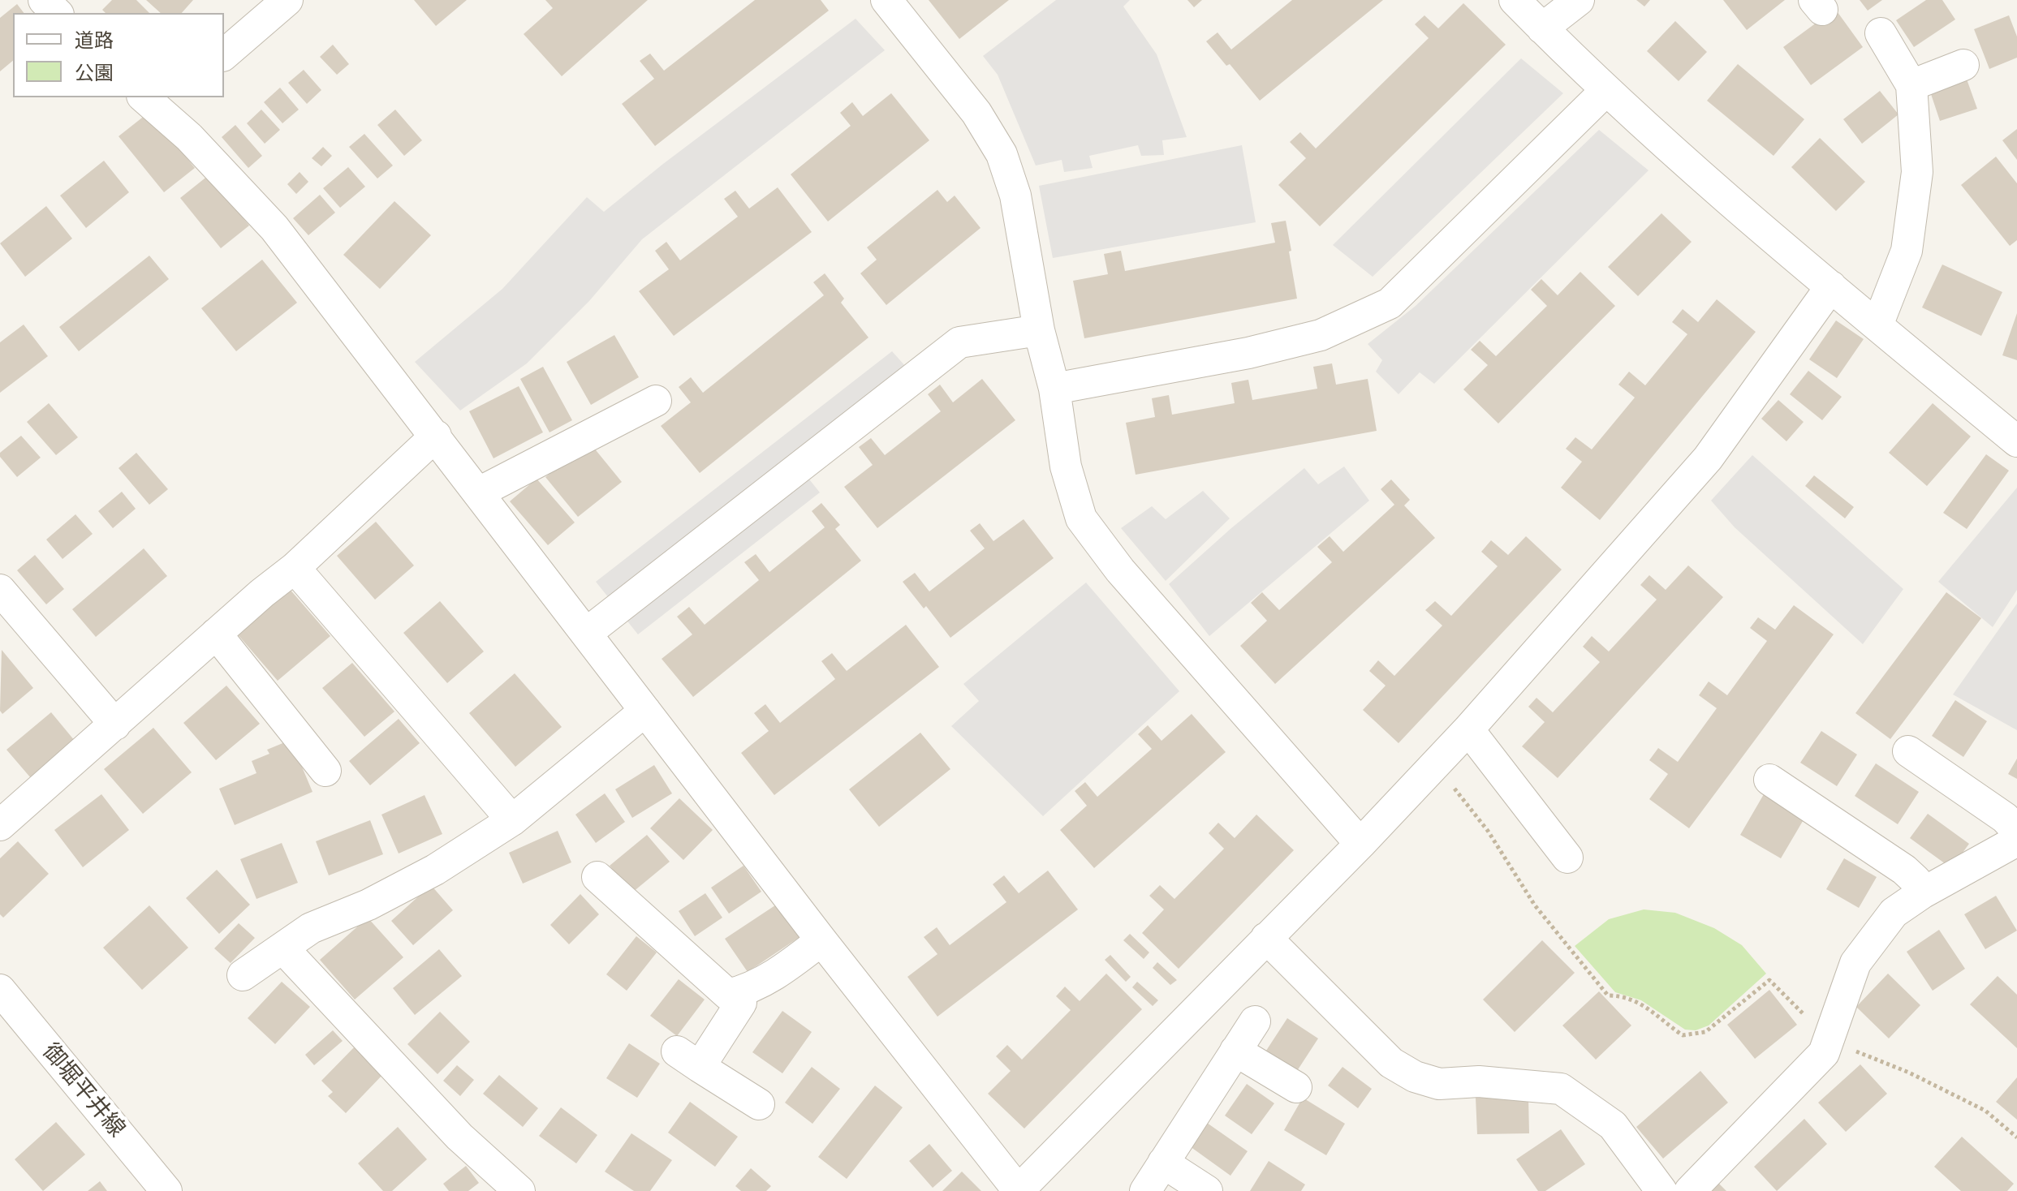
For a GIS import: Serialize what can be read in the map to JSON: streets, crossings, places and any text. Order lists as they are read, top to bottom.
{
  "streets": {
    "street": ["御堀平井線"]
  },
  "legend": ["道路", "公園"]
}
